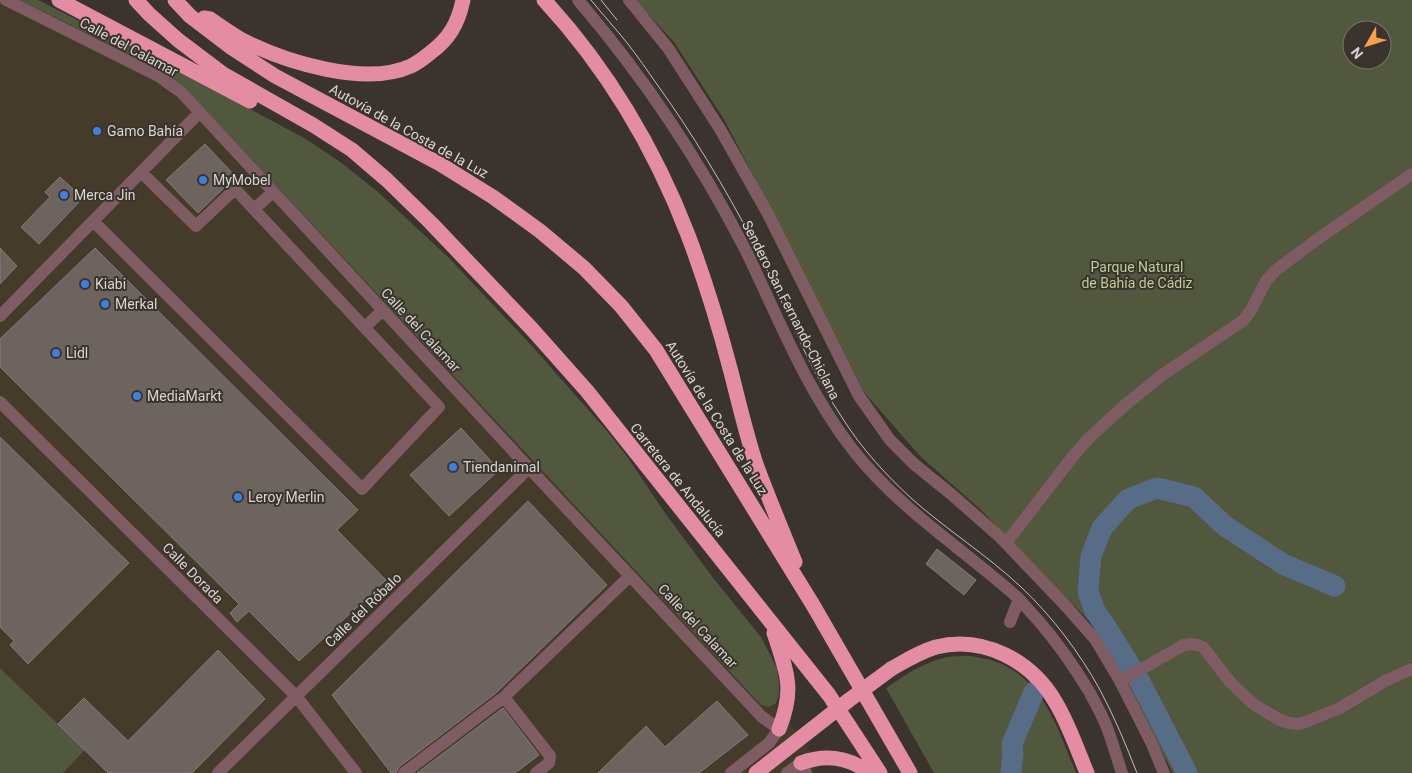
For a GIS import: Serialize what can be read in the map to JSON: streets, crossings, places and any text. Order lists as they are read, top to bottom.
{
  "streets": {
    "highway": ["Autovía de la Costa de la Luz", "Carretera de Andalucía"],
    "street": [
      "Calle del Calamar",
      "Sendero San Fernando-Chiclana",
      "Calle Dorada",
      "Calle del Róbalo"
    ]
  },
  "crossings": [
    ["Calle del Calamar", "Calle del Róbalo"],
    ["Calle Dorada", "Calle del Róbalo"]
  ],
  "parks": ["Parque Natural de Bahía de Cádiz"],
  "places": [
    "Gamo Bahía",
    "MyMobel",
    "Merca Jin",
    "Kiabi",
    "Merkal",
    "Lidl",
    "MediaMarkt",
    "Tiendanimal",
    "Leroy Merlin"
  ],
  "north": "bottom left"
}
